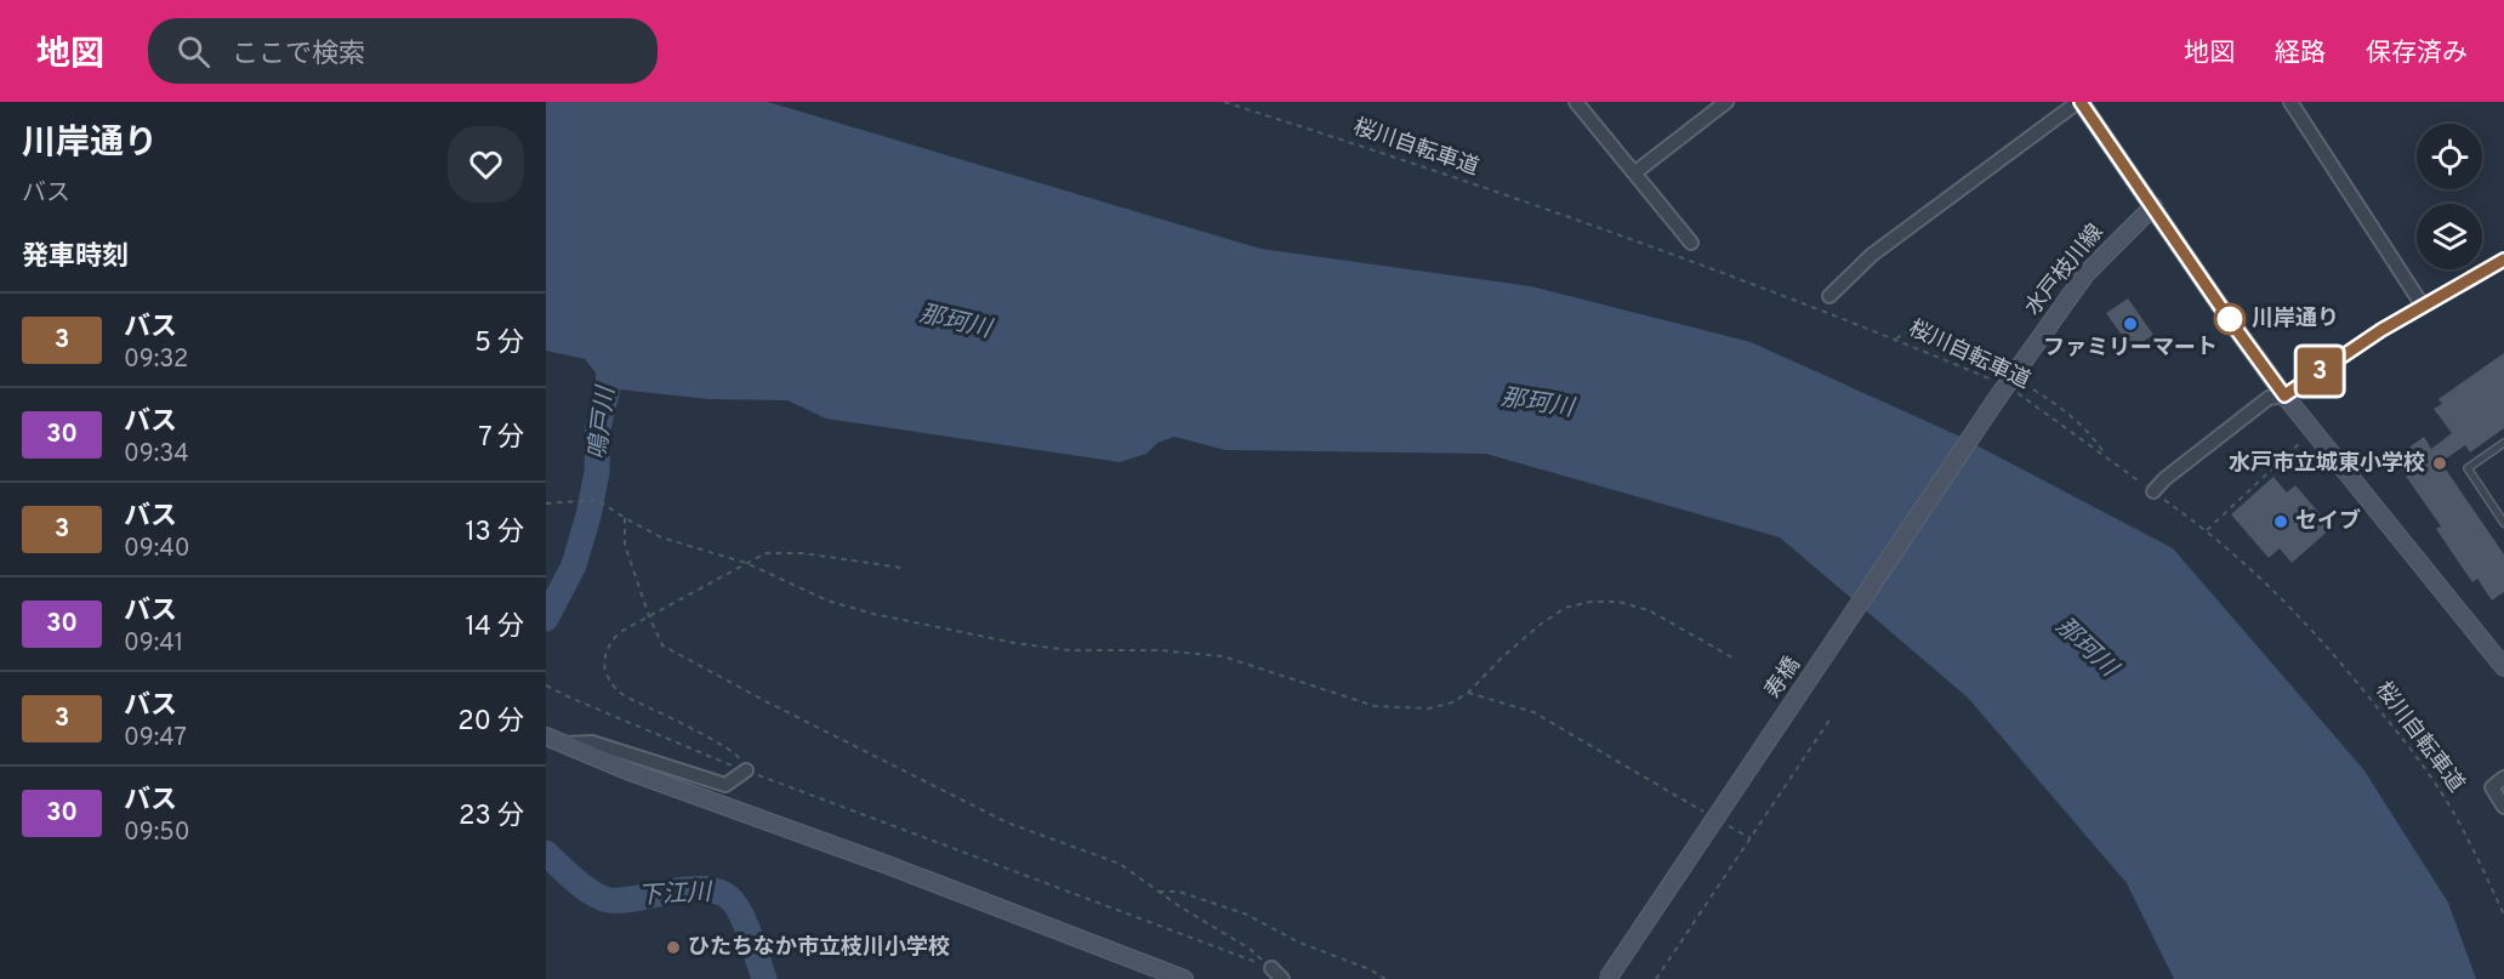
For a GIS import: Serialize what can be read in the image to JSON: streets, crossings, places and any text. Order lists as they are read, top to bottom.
{
  "streets": {
    "street": ["水戸枝川線", "寿橋"],
    "path": ["桜川自転車道"]
  },
  "crossings": [
    ["桜川自転車道", "水戸枝川線"],
    ["桜川自転車道", "寿橋"],
    ["水戸枝川線", "寿橋"]
  ],
  "water": ["那珂川", "鳴戸川", "下江川"],
  "places": [
    "川岸通り",
    "ファミリーマート",
    "水戸市立城東小学校",
    "セイブ",
    "ひたちなか市立枝川小学校"
  ],
  "lines": ["bus line 3"],
  "page": {
    "header": "地図",
    "search": "ここで検索",
    "nav": ["地図", "経路", "保存済み"],
    "heading": [
      ["川岸通り", "バス"],
      "発車時刻"
    ],
    "on_map": "3",
    "list": [
      {
        "mark": "3",
        "name": "バス",
        "note": "09:32",
        "value": "5 分"
      },
      {
        "mark": "30",
        "name": "バス",
        "note": "09:34",
        "value": "7 分"
      },
      {
        "mark": "3",
        "name": "バス",
        "note": "09:40",
        "value": "13 分"
      },
      {
        "mark": "30",
        "name": "バス",
        "note": "09:41",
        "value": "14 分"
      },
      {
        "mark": "3",
        "name": "バス",
        "note": "09:47",
        "value": "20 分"
      },
      {
        "mark": "30",
        "name": "バス",
        "note": "09:50",
        "value": "23 分"
      }
    ]
  }
}
